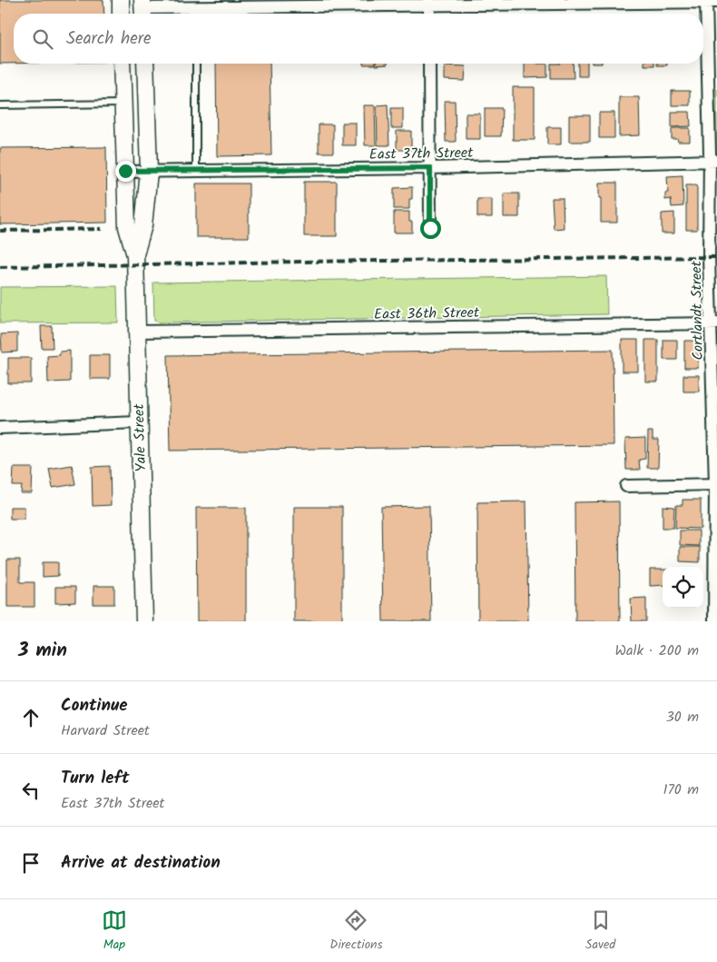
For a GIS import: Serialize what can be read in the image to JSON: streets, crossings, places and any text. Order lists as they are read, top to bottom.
{
  "streets": {
    "main road": ["Yale Street"],
    "street": ["East 37th Street", "Cortlandt Street", "East 36th Street"]
  },
  "crossings": [
    ["East 37th Street", "Cortlandt Street"],
    ["East 37th Street", "Yale Street"],
    ["Cortlandt Street", "East 36th Street"],
    ["East 36th Street", "Yale Street"]
  ],
  "page": {
    "search": "Search here",
    "heading": ["3 min", "Walk · 200 m"],
    "list": [
      ["Continue", "Harvard Street", "30 m"],
      ["Turn left", "East 37th Street", "170 m"],
      "Arrive at destination"
    ],
    "nav": ["Map", "Directions", "Saved"]
  }
}
